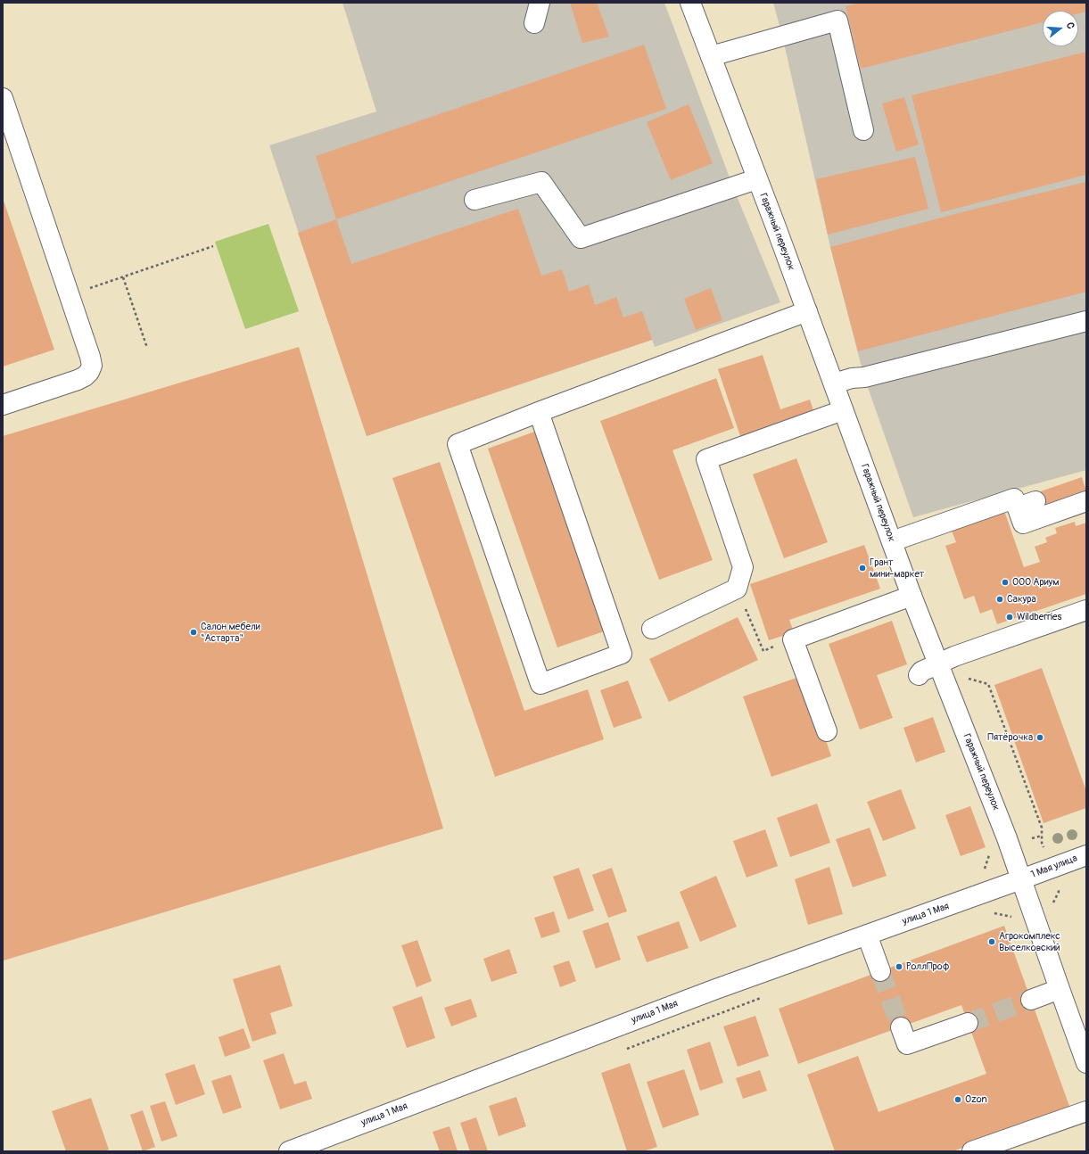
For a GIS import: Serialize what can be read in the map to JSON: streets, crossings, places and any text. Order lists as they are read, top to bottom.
{
  "streets": {
    "main road": ["Гаражный переулок", "1 Мая улица", "улица 1 Мая"]
  },
  "crossings": [
    ["Гаражный переулок", "1 Мая улица"],
    ["Гаражный переулок", "улица 1 Мая"],
    ["1 Мая улица", "улица 1 Мая"]
  ],
  "places": [
    "Грант мини-маркет",
    "ООО Ариум",
    "Сакура",
    "Wildberries",
    "Салон мебели \"Астарта\"",
    "Пятёрочка",
    "Агрокомплекс Выселковский",
    "РоллПроф",
    "Ozon"
  ],
  "north": "right"
}
